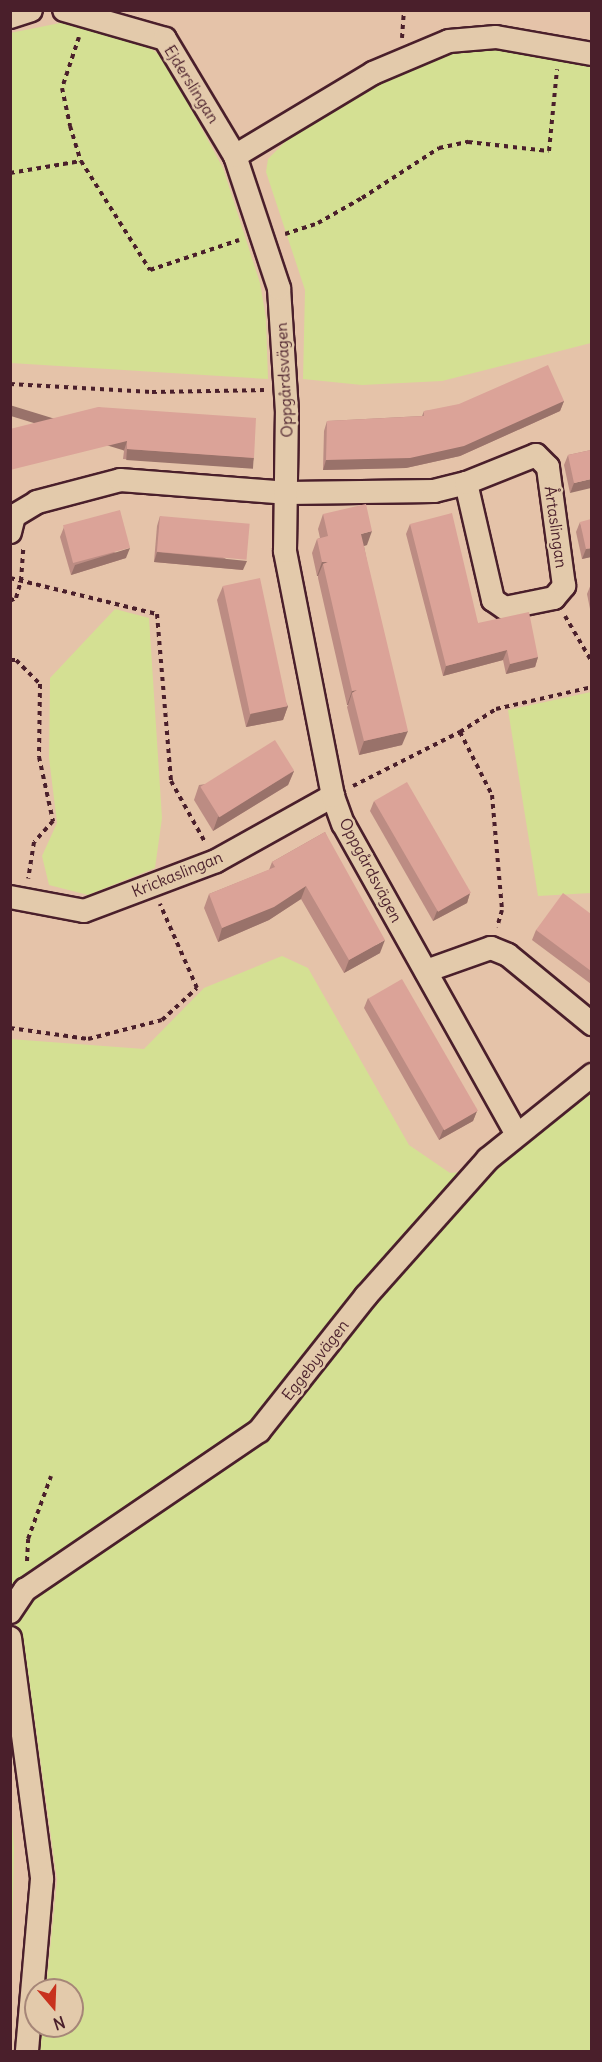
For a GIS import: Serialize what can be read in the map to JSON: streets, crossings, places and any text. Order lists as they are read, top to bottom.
{
  "streets": {
    "street": [
      "Ejderslingan",
      "Oppgårdsvägen",
      "Årtaslingan",
      "Krickaslingan",
      "Eggebyvägen"
    ]
  },
  "crossings": [
    ["Ejderslingan", "Oppgårdsvägen"],
    ["Oppgårdsvägen", "Årtaslingan"],
    ["Oppgårdsvägen", "Krickaslingan"],
    ["Oppgårdsvägen", "Eggebyvägen"]
  ],
  "north": "bottom"
}
